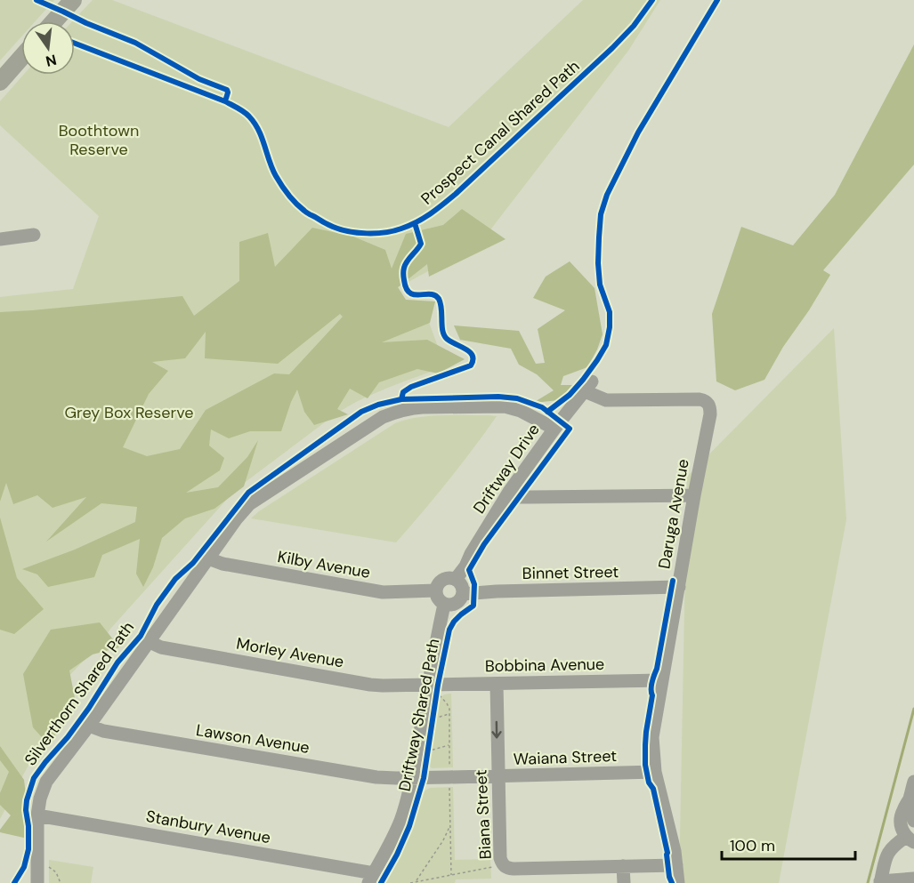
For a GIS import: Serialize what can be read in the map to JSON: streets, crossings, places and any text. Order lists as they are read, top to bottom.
{
  "streets": {
    "street": [
      "Driftway Drive",
      "Daruga Avenue",
      "Kilby Avenue",
      "Binnet Street",
      "Morley Avenue",
      "Bobbina Avenue",
      "Lawson Avenue",
      "Waiana Street",
      "Biana Street",
      "Stanbury Avenue"
    ],
    "path": ["Driftway Shared Path"],
    "cycle path": ["Prospect Canal Shared Path", "Silverthorn Shared Path"]
  },
  "crossings": [
    ["Driftway Drive", "Daruga Avenue"],
    ["Driftway Drive", "Kilby Avenue"],
    ["Driftway Drive", "Binnet Street"],
    ["Daruga Avenue", "Binnet Street"],
    ["Daruga Avenue", "Bobbina Avenue"],
    ["Daruga Avenue", "Waiana Street"],
    ["Daruga Avenue", "Biana Street"],
    ["Kilby Avenue", "Binnet Street"],
    ["Morley Avenue", "Bobbina Avenue"],
    ["Morley Avenue", "Driftway Shared Path"],
    ["Bobbina Avenue", "Driftway Shared Path"],
    ["Bobbina Avenue", "Biana Street"],
    ["Lawson Avenue", "Waiana Street"],
    ["Waiana Street", "Biana Street"]
  ],
  "parks": ["Boothtown Reserve", "Grey Box Reserve"],
  "scale_bar": "100 m",
  "north": "bottom"
}
